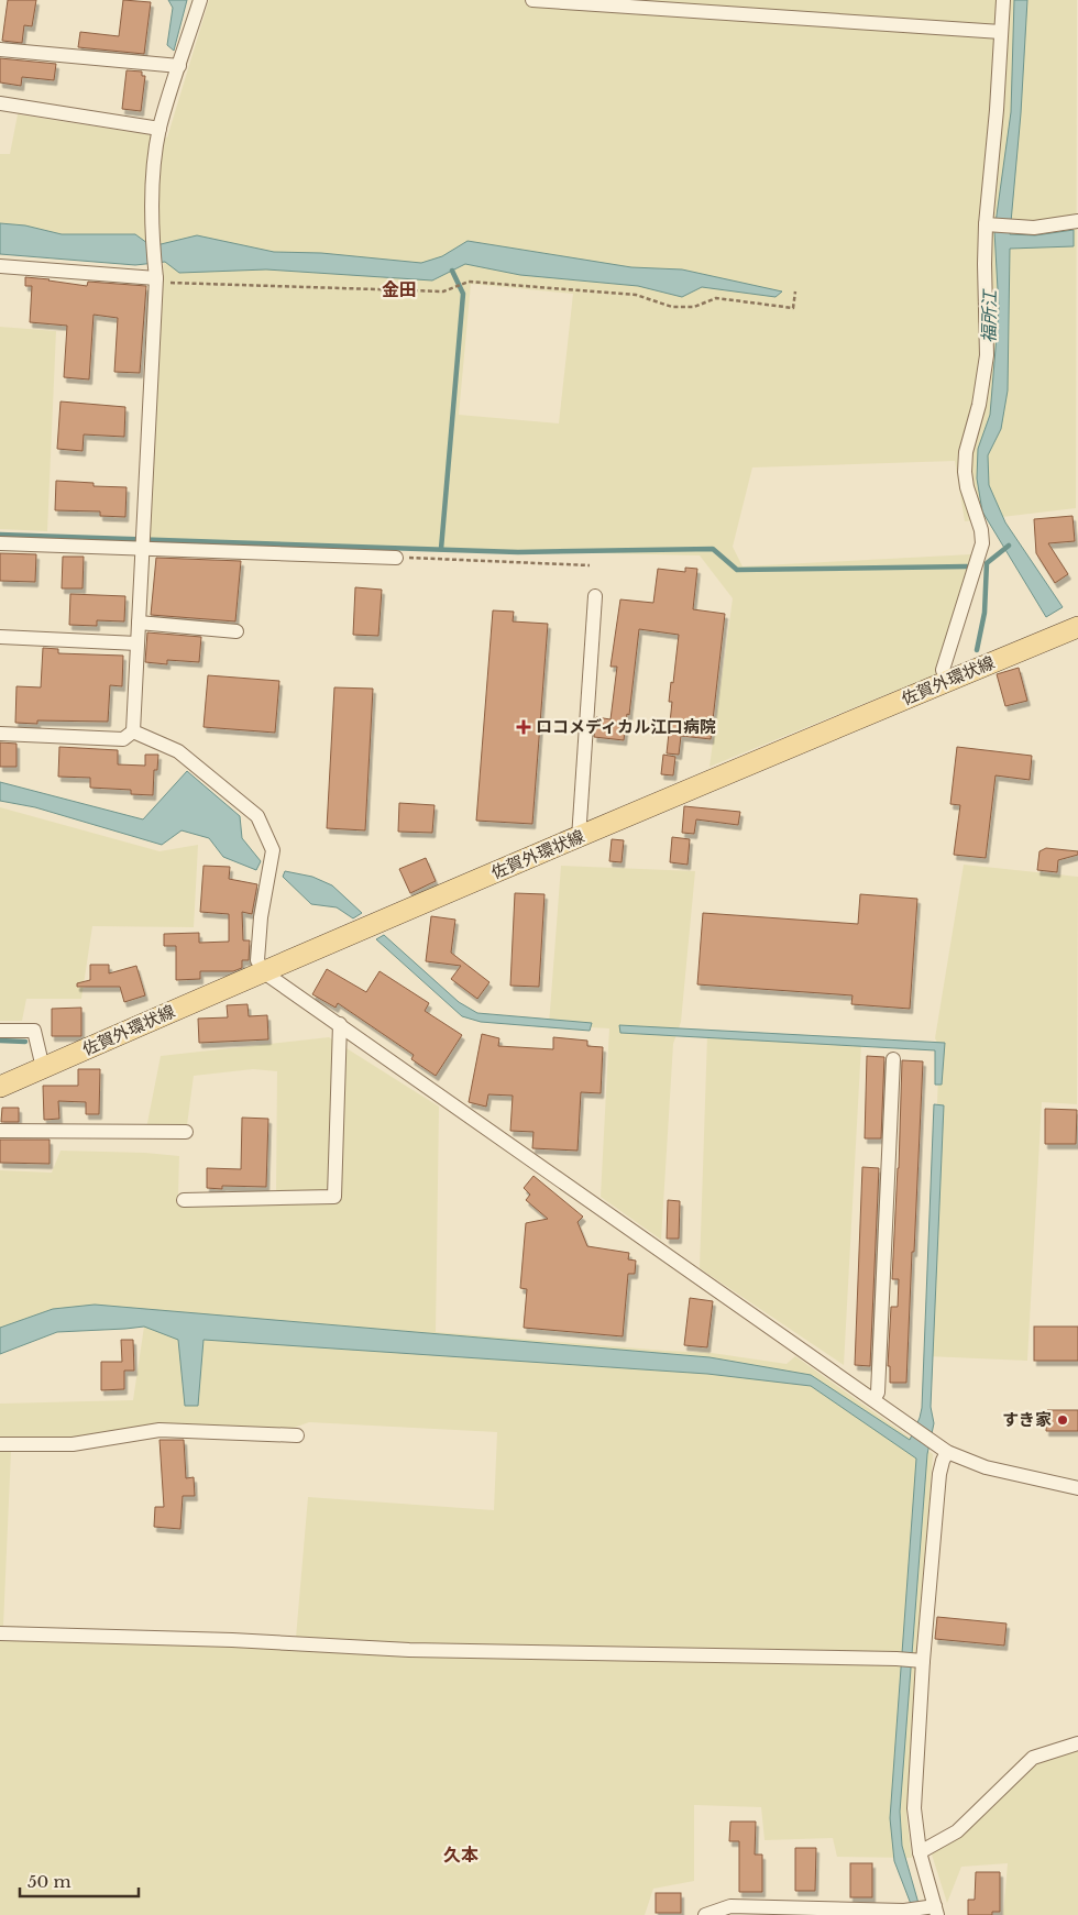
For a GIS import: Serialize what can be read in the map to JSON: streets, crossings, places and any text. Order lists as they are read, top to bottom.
{
  "streets": {
    "main road": ["佐賀外環状線"]
  },
  "districts": ["金田", "久本"],
  "water": ["福所江"],
  "places": {
    "health": ["ロコメディカル江口病院"],
    "other": ["すき家"]
  },
  "scale_bar": "50 m"
}
